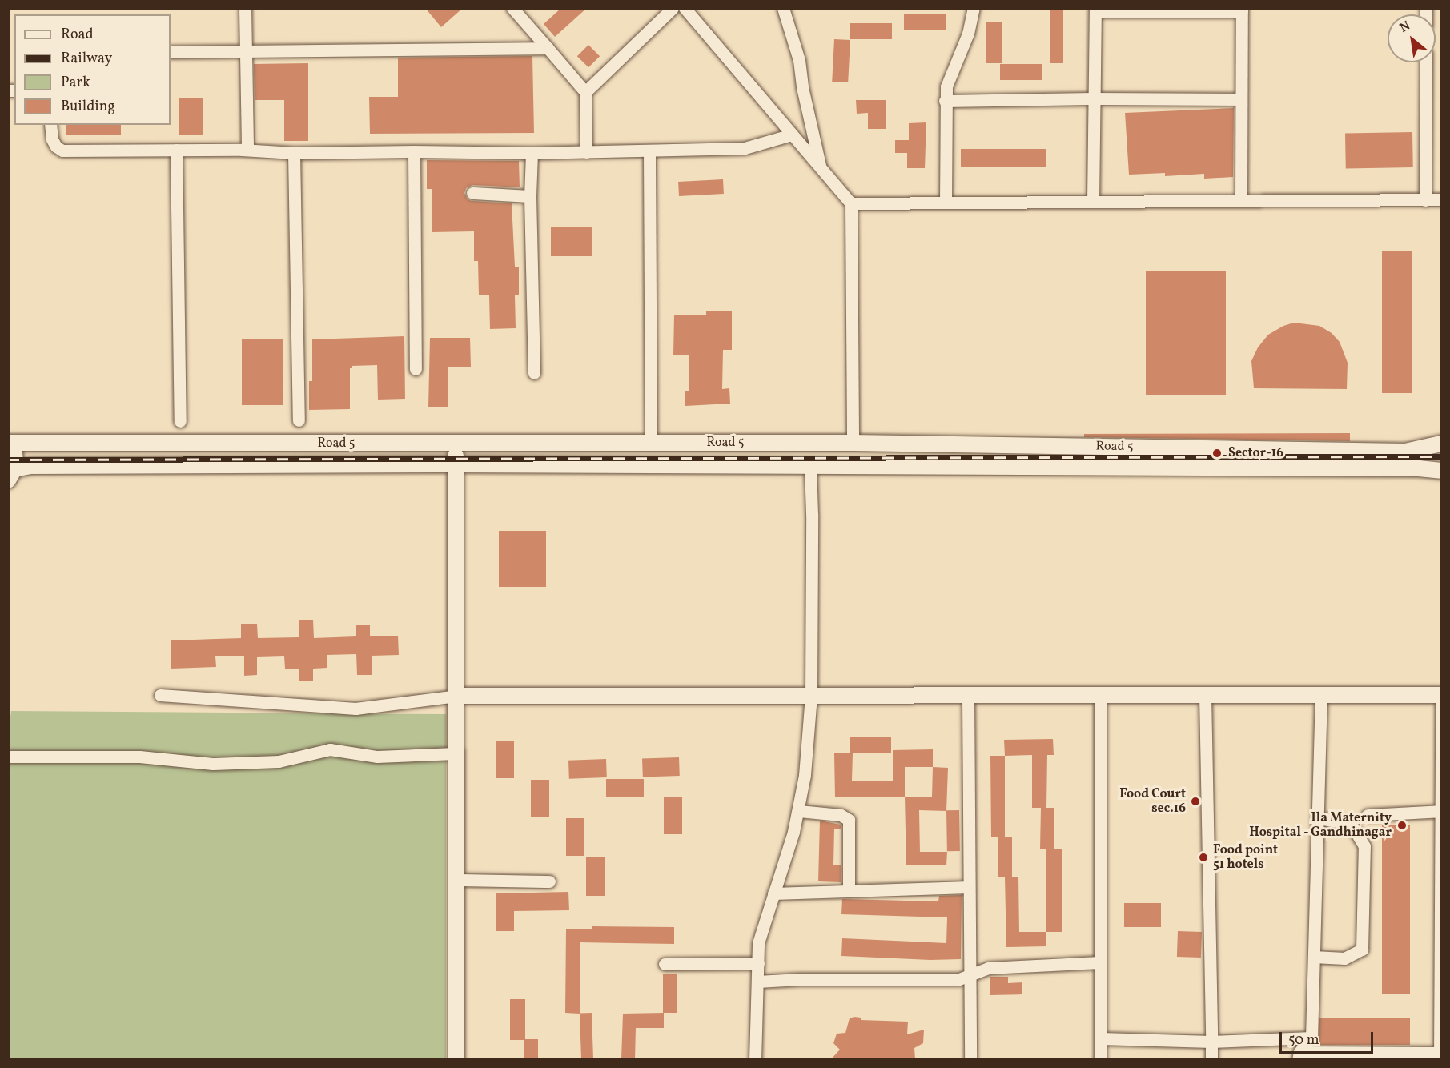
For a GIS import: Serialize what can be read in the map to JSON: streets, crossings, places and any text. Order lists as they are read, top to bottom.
{
  "streets": {
    "street": ["Road 5"]
  },
  "places": [
    "Sector-16",
    "Food Court sec.16",
    "Ila Maternity Hospital - Gandhinagar",
    "Food point 51 hotels"
  ],
  "legend": [
    "Road",
    "Railway",
    "Park",
    "Building"
  ],
  "scale_bar": "50 m",
  "north": "top left"
}
